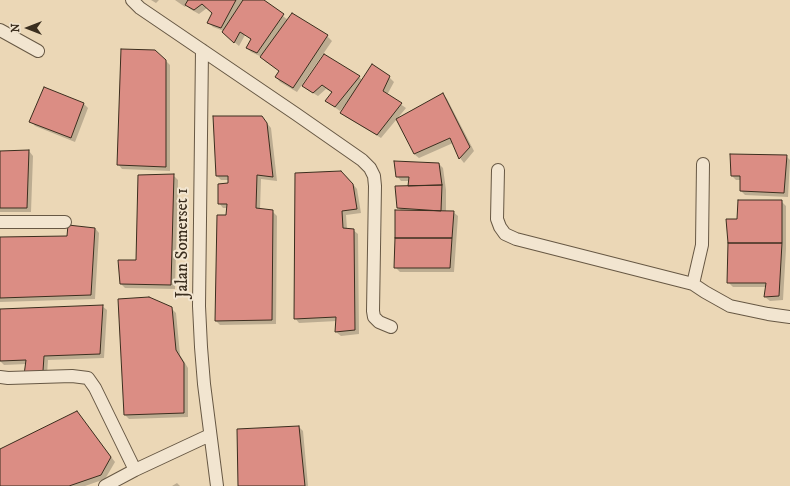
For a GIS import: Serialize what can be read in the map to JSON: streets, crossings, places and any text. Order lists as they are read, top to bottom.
{
  "streets": {
    "street": ["Jalan Somerset 1"]
  },
  "north": "left"
}
